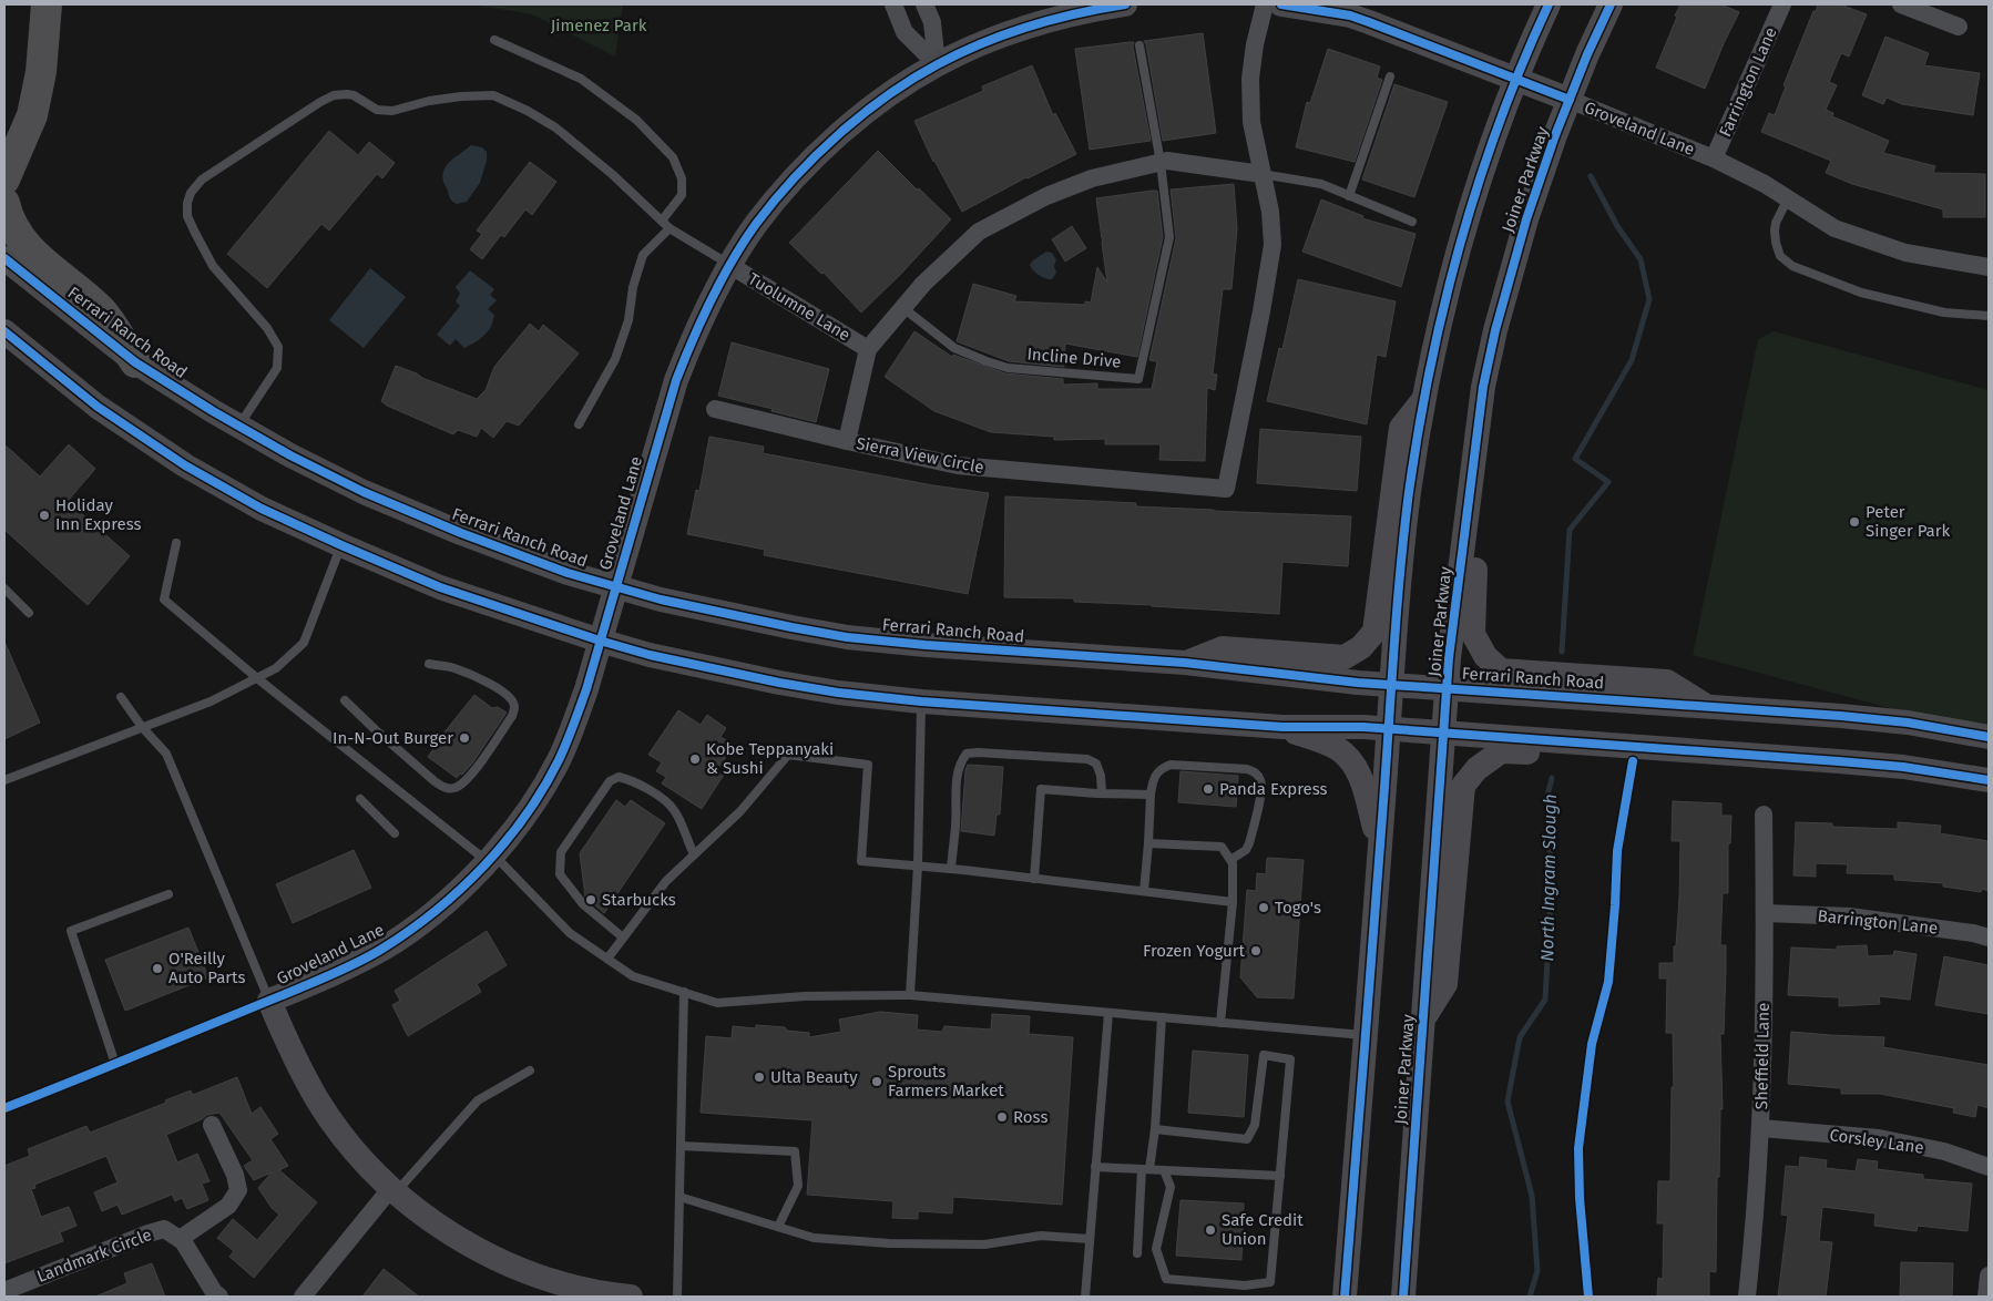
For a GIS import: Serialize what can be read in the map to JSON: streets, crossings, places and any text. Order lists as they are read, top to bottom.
{
  "streets": {
    "main road": ["Groveland Lane", "Joiner Parkway", "Ferrari Ranch Road"],
    "street": [
      "Farrington Lane",
      "Tuolumne Lane",
      "Sierra View Circle",
      "Barrington Lane",
      "Sheffield Lane",
      "Corsley Lane",
      "Landmark Circle"
    ],
    "lane": ["Incline Drive"]
  },
  "crossings": [
    ["Farrington Lane", "Groveland Lane"],
    ["Groveland Lane", "Joiner Parkway"],
    ["Groveland Lane", "Tuolumne Lane"],
    ["Groveland Lane", "Ferrari Ranch Road"],
    ["Joiner Parkway", "Ferrari Ranch Road"],
    ["Tuolumne Lane", "Sierra View Circle"],
    ["Incline Drive", "Sierra View Circle"],
    ["Barrington Lane", "Sheffield Lane"],
    ["Sheffield Lane", "Corsley Lane"]
  ],
  "water": ["North Ingram Slough"],
  "parks": ["Jimenez Park"],
  "places": [
    "Holiday Inn Express",
    "Peter Singer Park",
    "In-N-Out Burger",
    "Kobe Teppanyaki & Sushi",
    "Panda Express",
    "Starbucks",
    "Togo's",
    "Frozen Yogurt",
    "O'Reilly Auto Parts",
    "Ulta Beauty",
    "Sprouts Farmers Market",
    "Ross",
    "Safe Credit Union"
  ]
}
